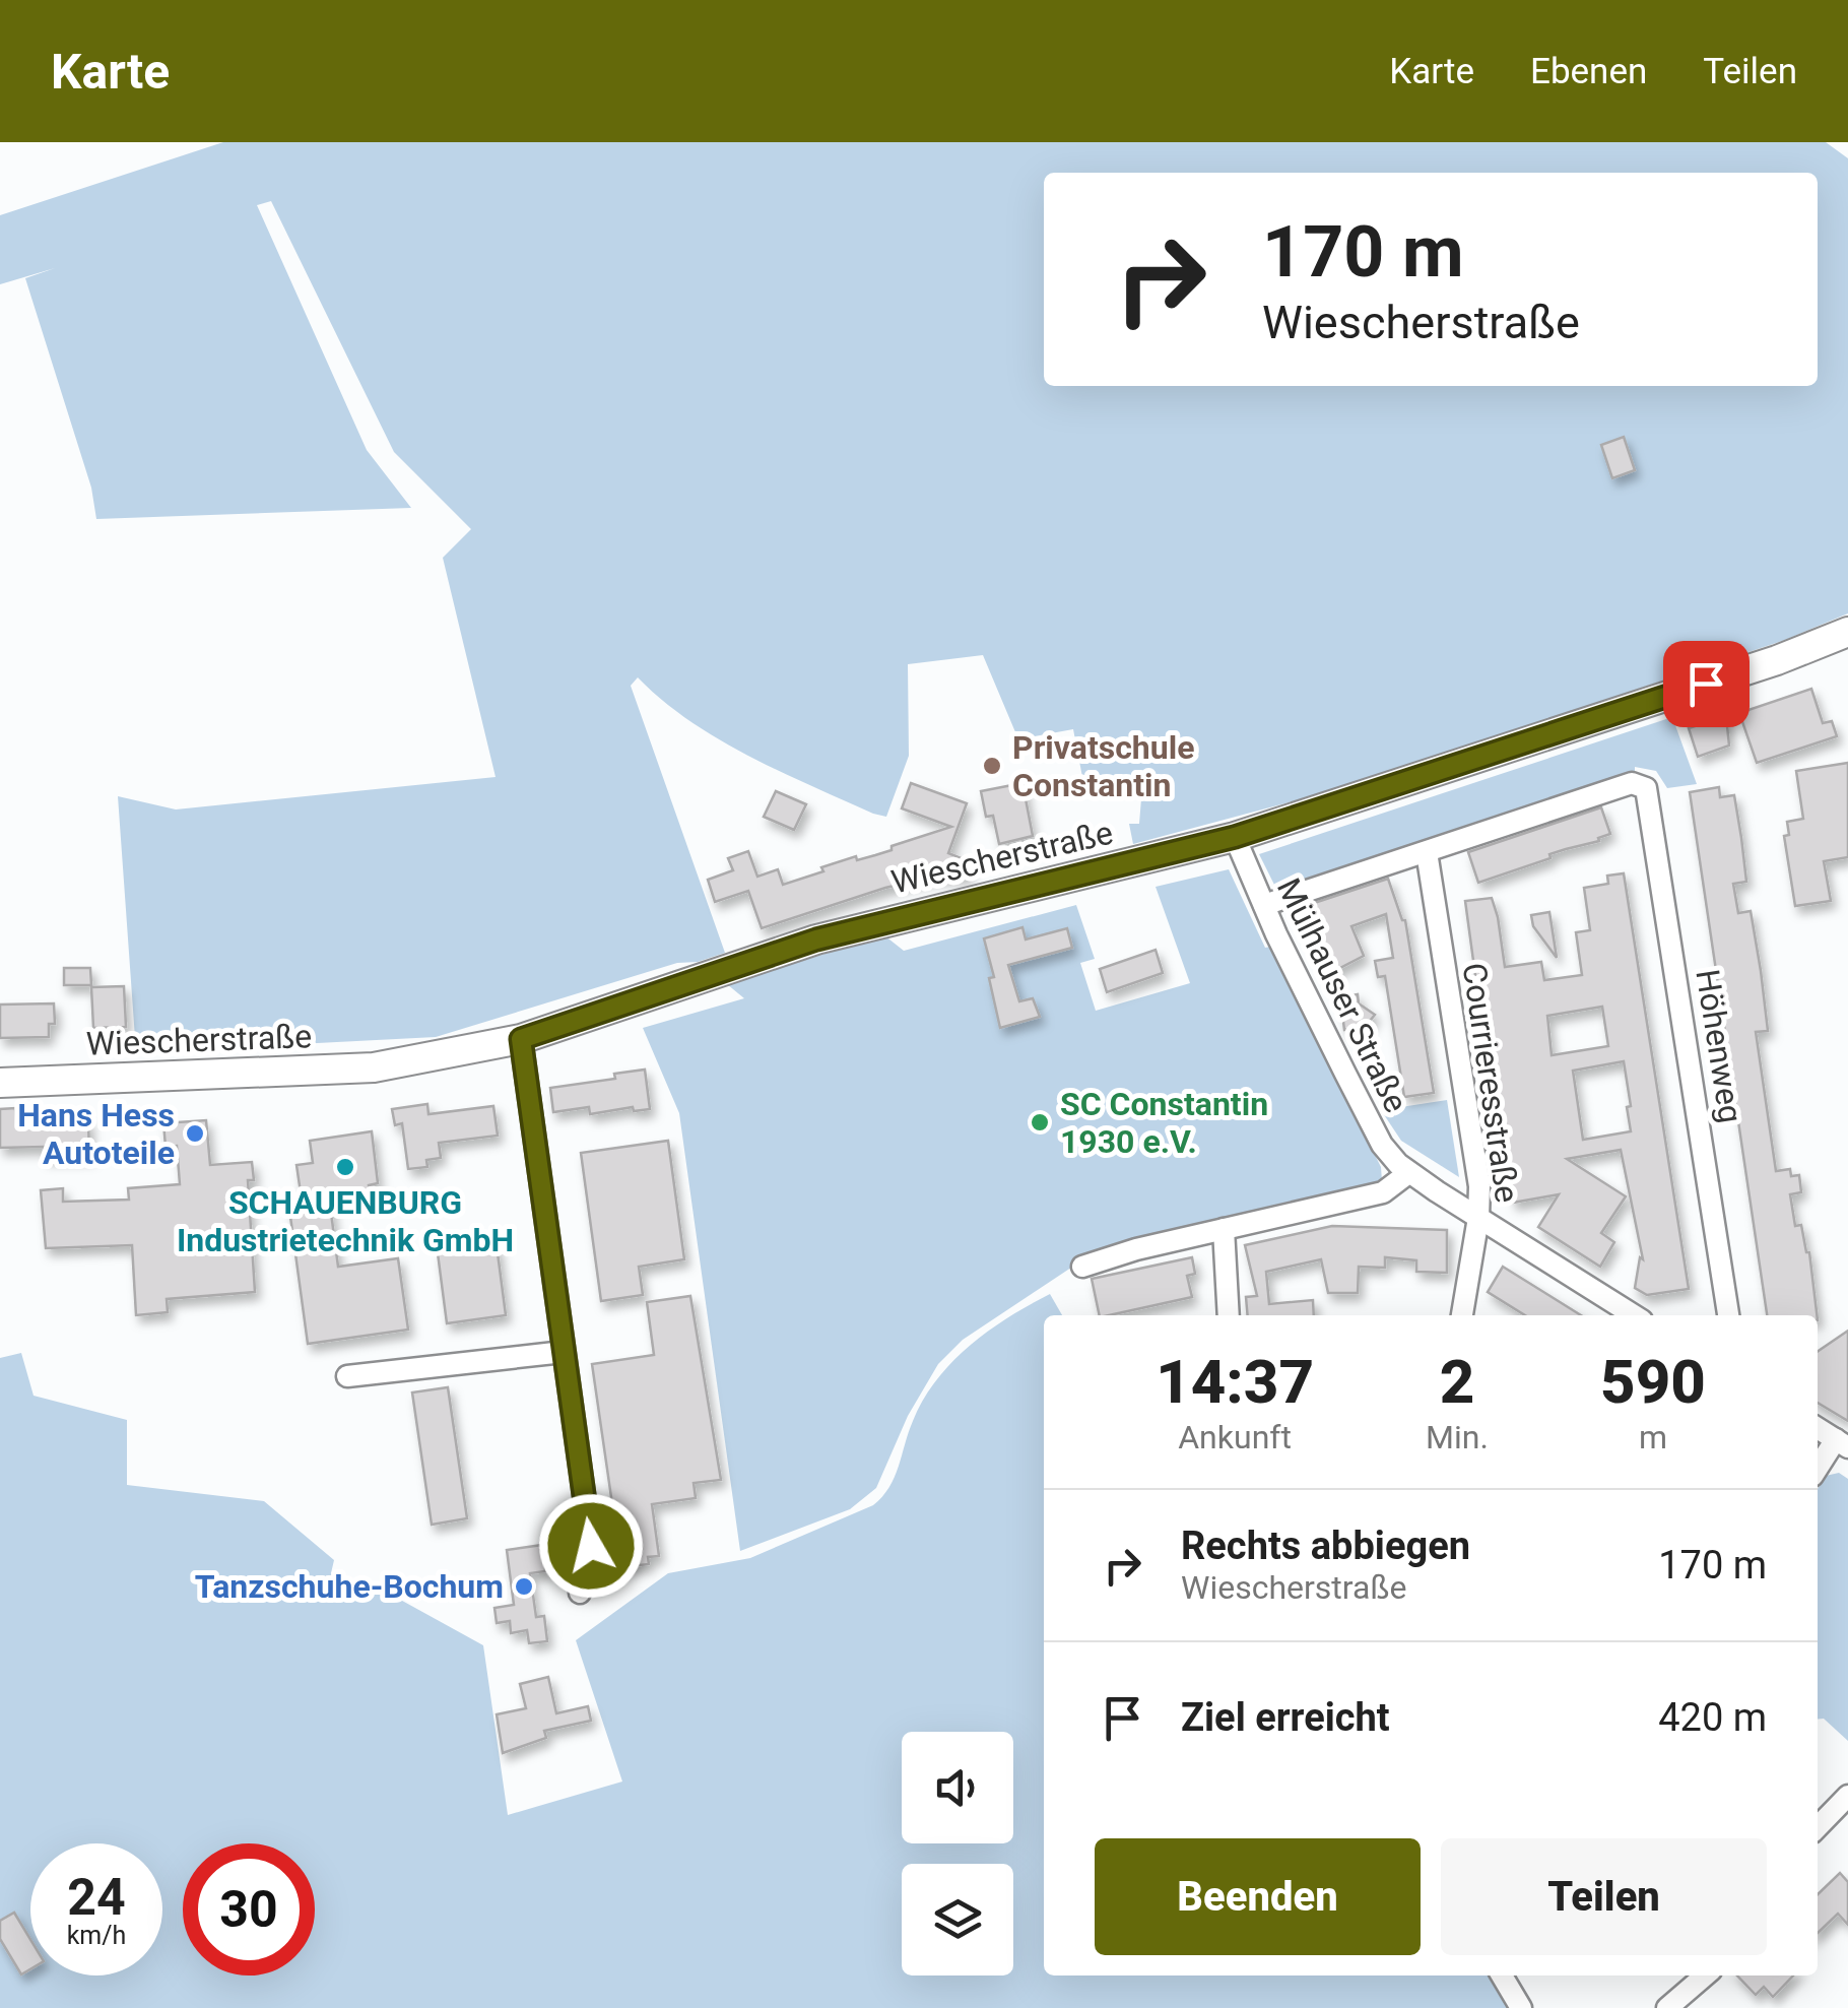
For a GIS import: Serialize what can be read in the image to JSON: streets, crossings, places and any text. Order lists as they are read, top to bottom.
{
  "streets": {
    "main road": ["Wiescherstraße"],
    "street": ["Mülhauser Straße", "Höhenweg", "Courrieresstraße"]
  },
  "crossings": [
    ["Wiescherstraße", "Mülhauser Straße"],
    ["Mülhauser Straße", "Courrieresstraße"],
    ["Höhenweg", "Courrieresstraße"]
  ],
  "places": [
    "Privatschule Constantin",
    "SC Constantin 1930 e.V.",
    "Hans Hess Autoteile",
    "SCHAUENBURG Industrietechnik GmbH",
    "Tanzschuhe-Bochum"
  ],
  "page": {
    "header": "Karte",
    "nav": ["Karte", "Ebenen", "Teilen"],
    "turn": ["170 m", "Wiescherstraße"],
    "eta": [
      "14:37",
      "Ankunft",
      "2",
      "Min.",
      "590",
      "m"
    ],
    "list": [
      {
        "name": "Rechts abbiegen",
        "note": "Wiescherstraße",
        "value": "170 m"
      },
      {
        "name": "Ziel erreicht",
        "value": "420 m"
      }
    ],
    "buttons": ["Beenden", "Teilen"],
    "speed": "24 km/h",
    "limit": "30"
  }
}
